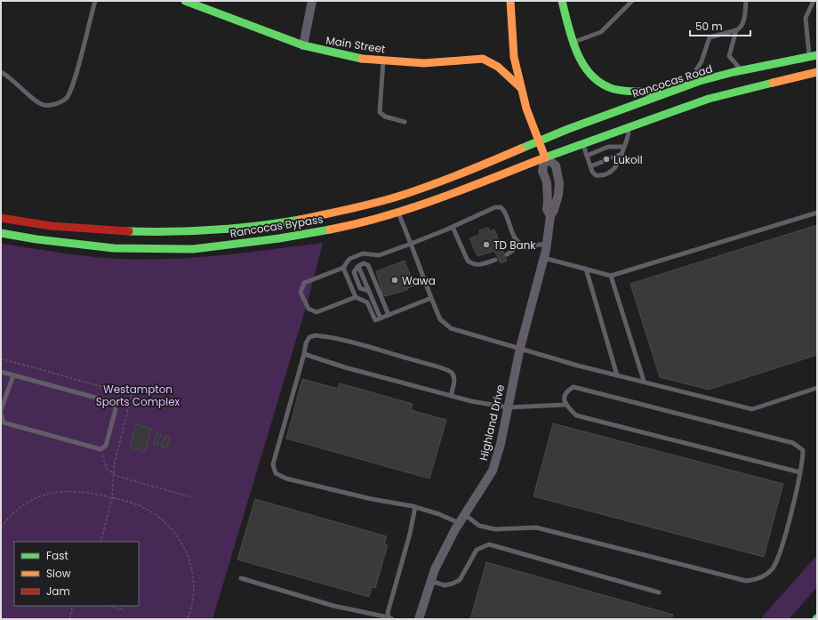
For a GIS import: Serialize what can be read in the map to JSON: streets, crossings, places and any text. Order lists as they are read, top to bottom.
{
  "streets": {
    "main road": ["Main Street", "Rancocas Road", "Rancocas Bypass"],
    "street": ["Highland Drive"]
  },
  "crossings": [
    ["Rancocas Road", "Rancocas Bypass"],
    ["Rancocas Bypass", "Highland Drive"]
  ],
  "parks": ["Westampton Sports Complex"],
  "places": ["Lukoil", "TD Bank", "Wawa"],
  "legend": ["Fast", "Slow", "Jam"],
  "scale_bar": "50 m"
}
